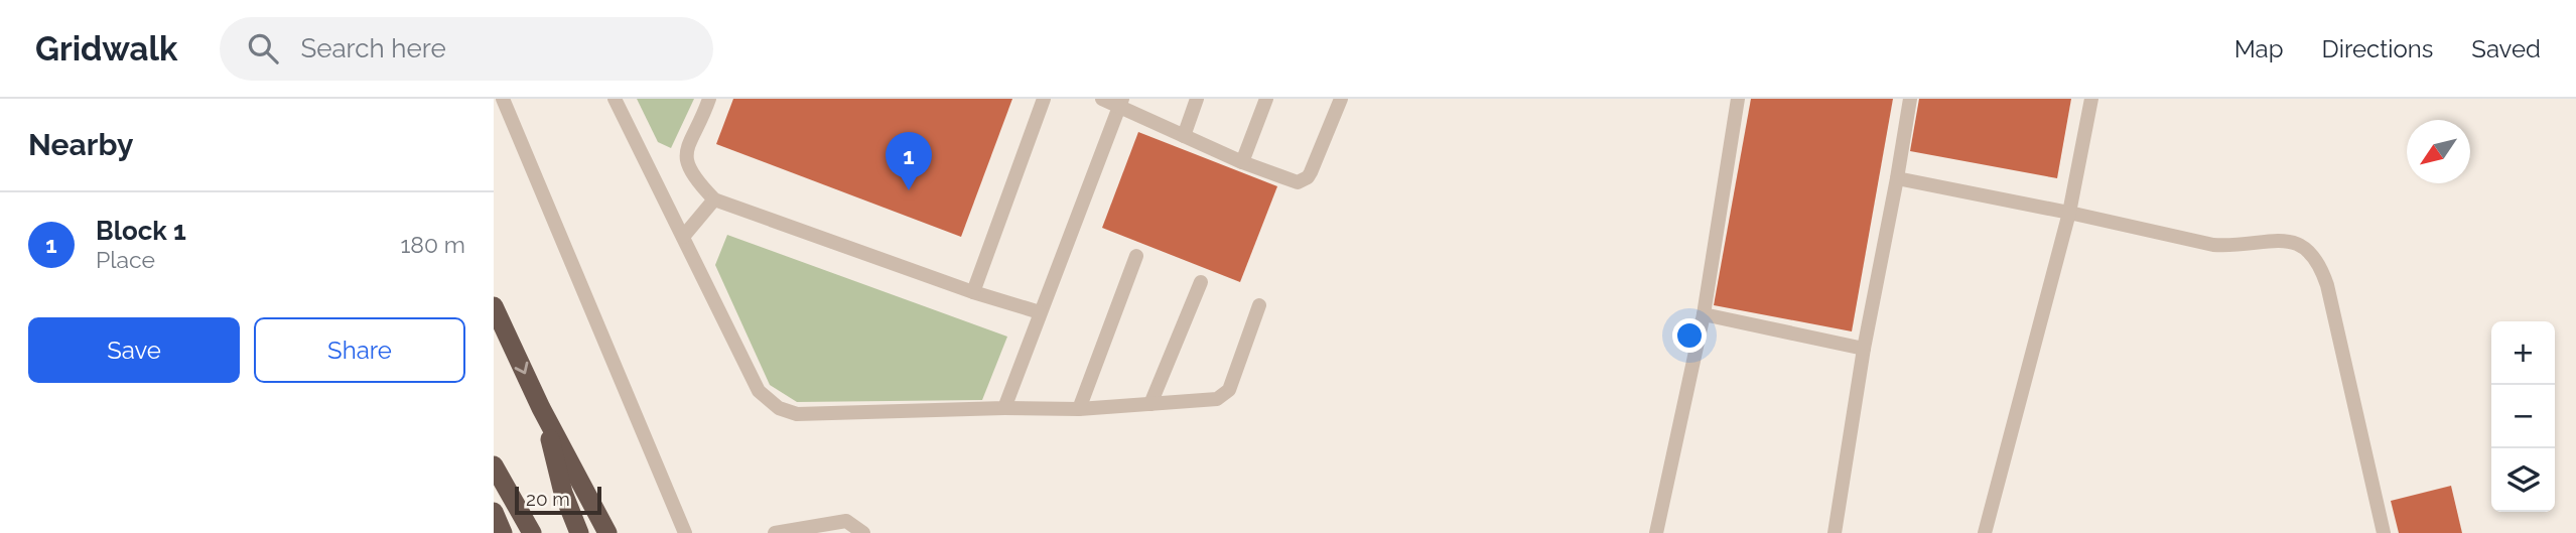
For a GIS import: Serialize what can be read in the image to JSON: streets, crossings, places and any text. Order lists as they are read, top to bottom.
{
  "scale_bar": "20 m",
  "north": "bottom left",
  "page": {
    "header": "Gridwalk",
    "search": "Search here",
    "nav": ["Map", "Directions", "Saved"],
    "heading": "Nearby",
    "pins": "1",
    "list": [
      {
        "mark": "1",
        "name": "Block 1",
        "note": "Place",
        "value": "180 m"
      }
    ],
    "buttons": ["Save", "Share"],
    "map_buttons": ["+", "−"],
    "scale": "20 m"
  }
}
